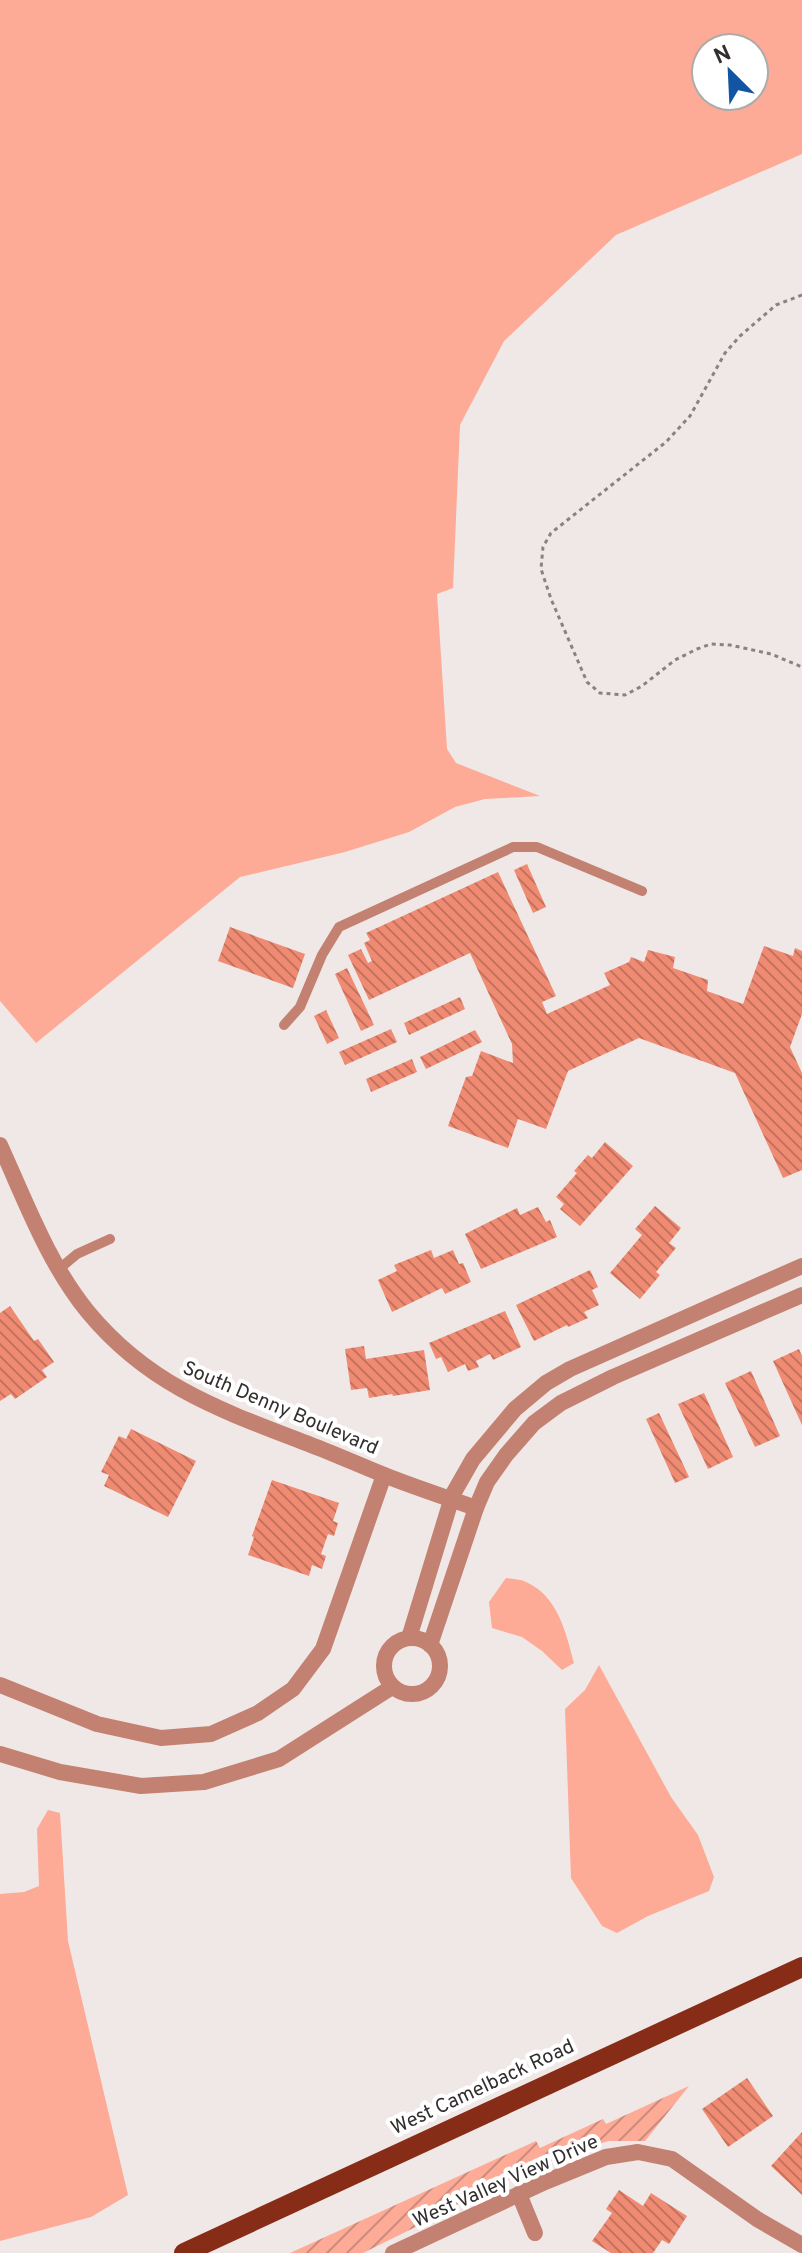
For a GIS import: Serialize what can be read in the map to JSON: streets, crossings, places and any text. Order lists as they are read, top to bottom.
{
  "streets": {
    "main road": ["West Camelback Road"],
    "street": ["South Denny Boulevard", "West Valley View Drive"]
  },
  "north": "top left"
}
